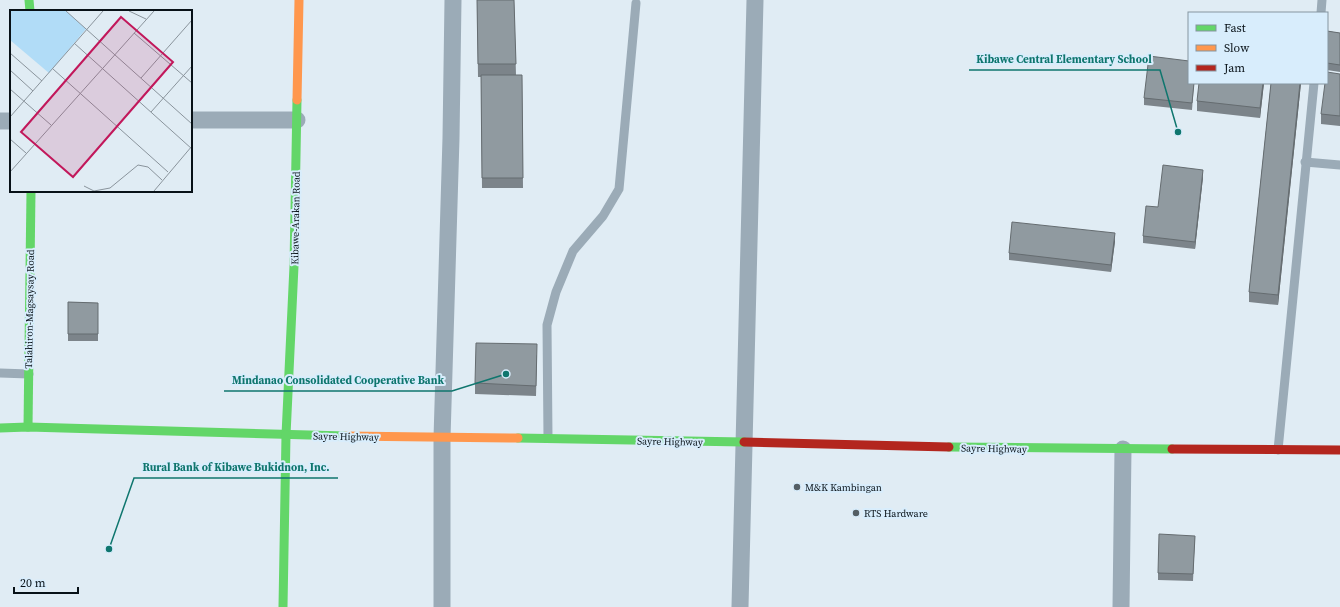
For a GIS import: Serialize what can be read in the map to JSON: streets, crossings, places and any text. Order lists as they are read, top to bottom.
{
  "streets": {
    "main road": ["Kibawe-Arakan Road", "Talahiron-Magsaysay Road", "Sayre Highway"]
  },
  "crossings": [
    ["Kibawe-Arakan Road", "Sayre Highway"],
    ["Talahiron-Magsaysay Road", "Sayre Highway"]
  ],
  "places": [
    "Kibawe Central Elementary School",
    "Mindanao Consolidated Cooperative Bank",
    "M&K Kambingan",
    "RTS Hardware",
    "Rural Bank of Kibawe Bukidnon, Inc."
  ],
  "legend": ["Fast", "Slow", "Jam"],
  "scale_bar": "20 m"
}
